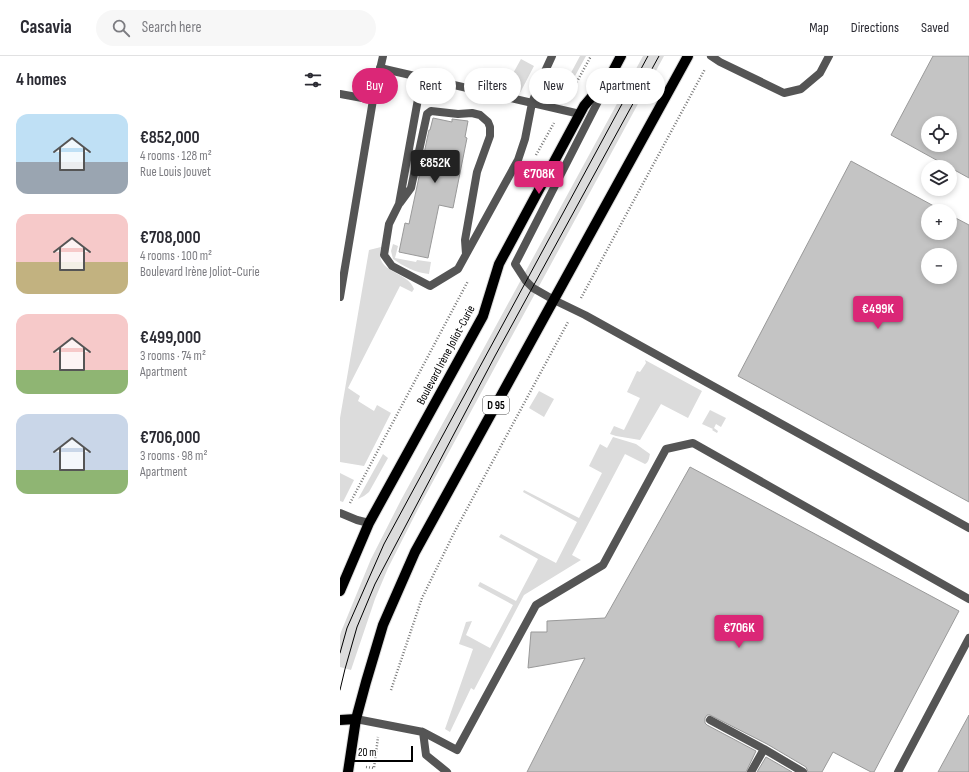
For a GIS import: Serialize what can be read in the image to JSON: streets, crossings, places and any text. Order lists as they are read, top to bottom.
{
  "streets": {
    "main road": ["Boulevard Irène Joliot-Curie", "D 95"]
  },
  "crossings": [
    ["Boulevard Irène Joliot-Curie", "D 95"]
  ],
  "scale_bar": "20 m",
  "page": {
    "header": "Casavia",
    "search": "Search here",
    "nav": ["Map", "Directions", "Saved"],
    "heading": "4 homes",
    "chip": [
      "Buy",
      "Rent",
      "Filters",
      "New",
      "Apartment"
    ],
    "list": [
      {
        "name": "€852,000",
        "note": "4 rooms · 128 m² · Rue Louis Jouvet"
      },
      {
        "name": "€708,000",
        "note": "4 rooms · 100 m² · Boulevard Irène Joliot-Curie"
      },
      {
        "name": "€499,000",
        "note": "3 rooms · 74 m² · Apartment"
      },
      {
        "name": "€706,000",
        "note": "3 rooms · 98 m² · Apartment"
      }
    ],
    "map_buttons": ["+", "−"],
    "price": [
      "€852K",
      "€708K",
      "€499K",
      "€706K"
    ],
    "scale": "20 m"
  }
}
